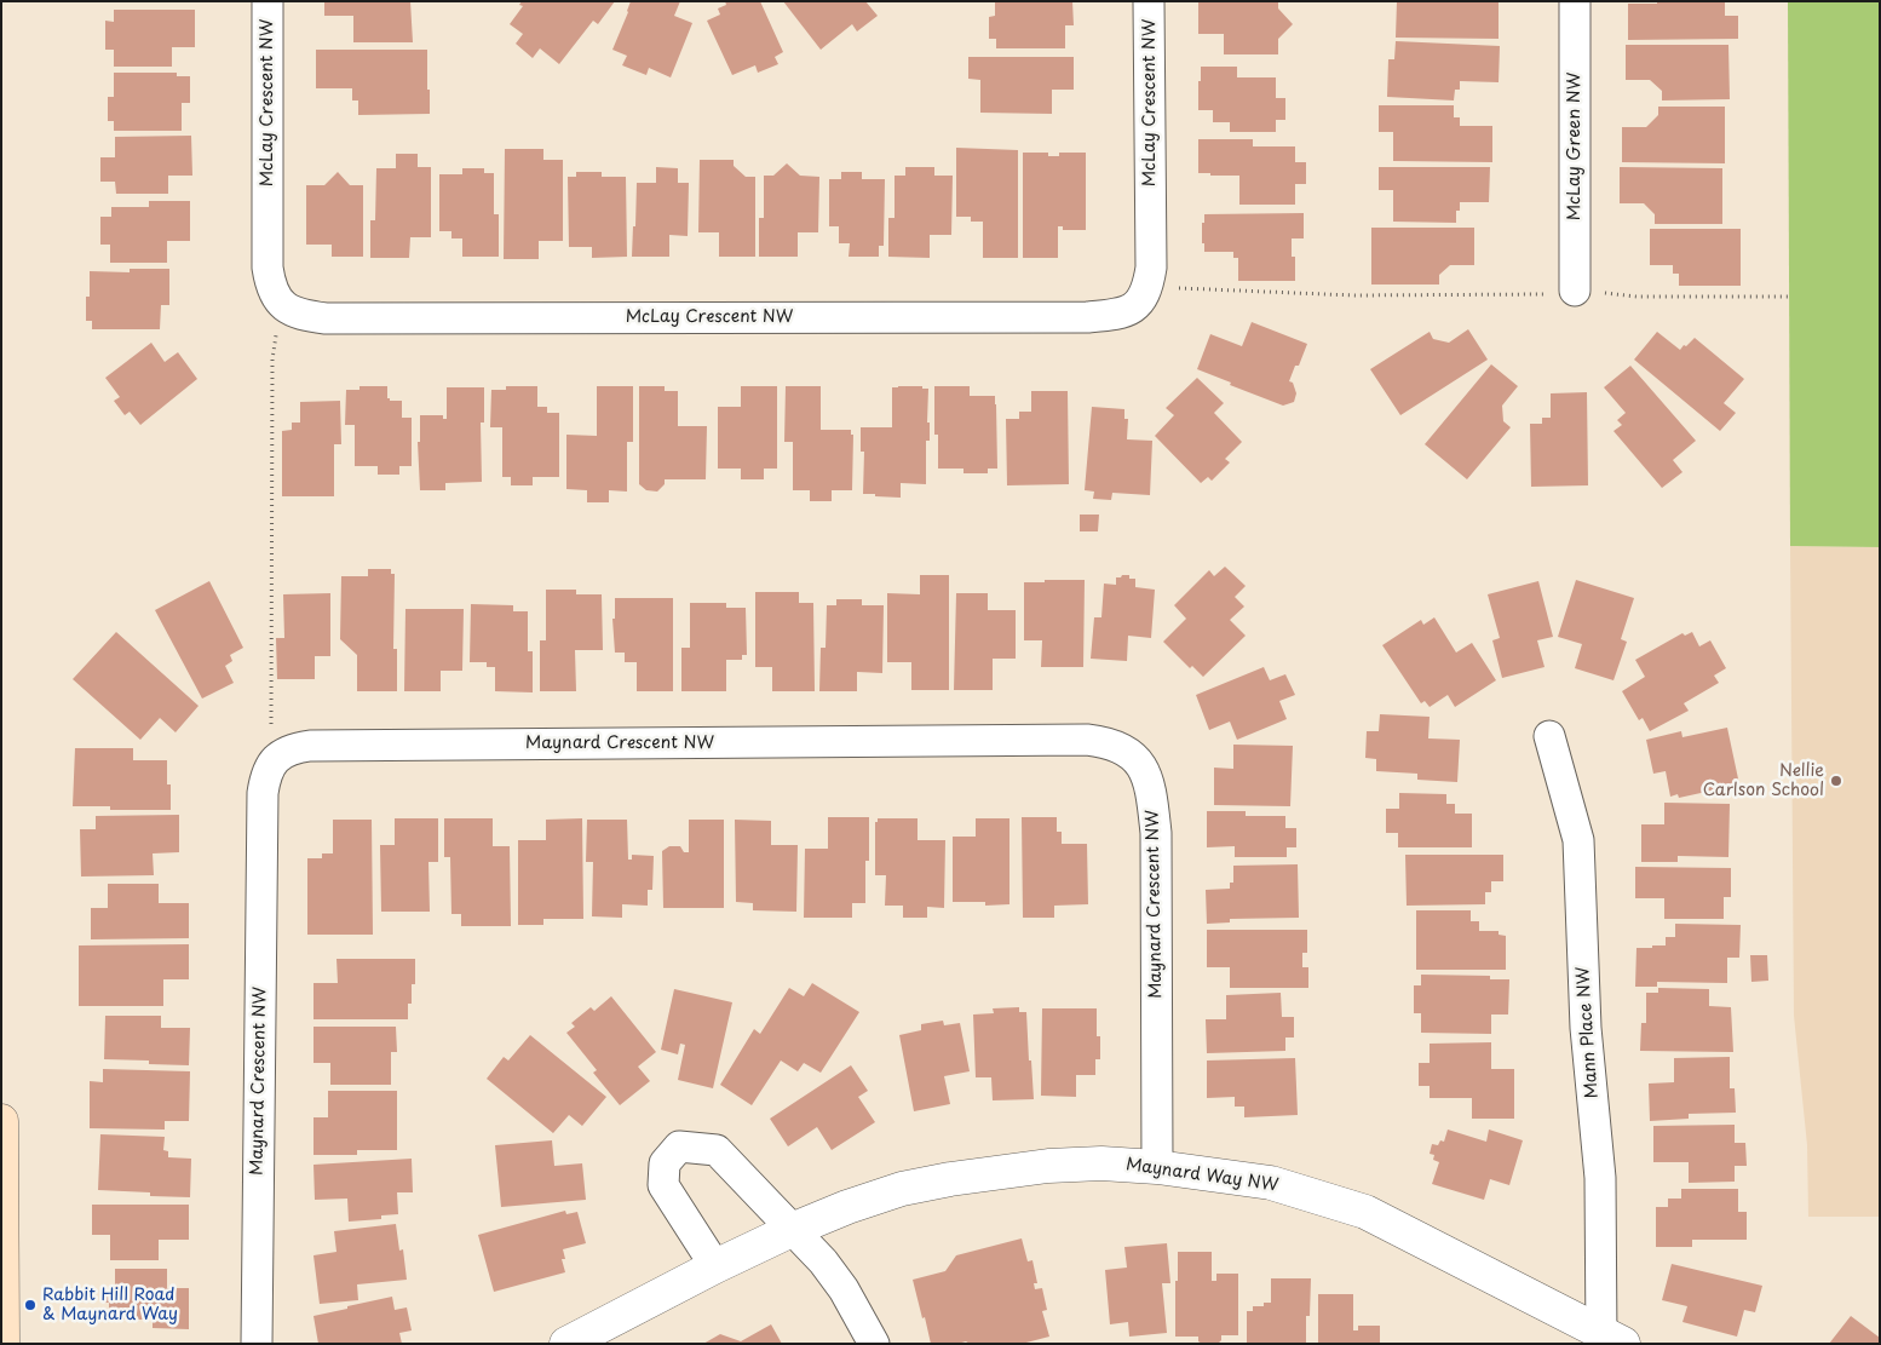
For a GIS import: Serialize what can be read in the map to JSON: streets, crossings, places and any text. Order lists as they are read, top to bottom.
{
  "streets": {
    "street": [
      "McLay Crescent NW",
      "McLay Green NW",
      "Maynard Crescent NW",
      "Mann Place NW",
      "Maynard Way NW"
    ]
  },
  "crossings": [
    ["Maynard Crescent NW", "Maynard Way NW"],
    ["Mann Place NW", "Maynard Way NW"]
  ],
  "places": ["Nellie Carlson School", "Rabbit Hill Road & Maynard Way"]
}
